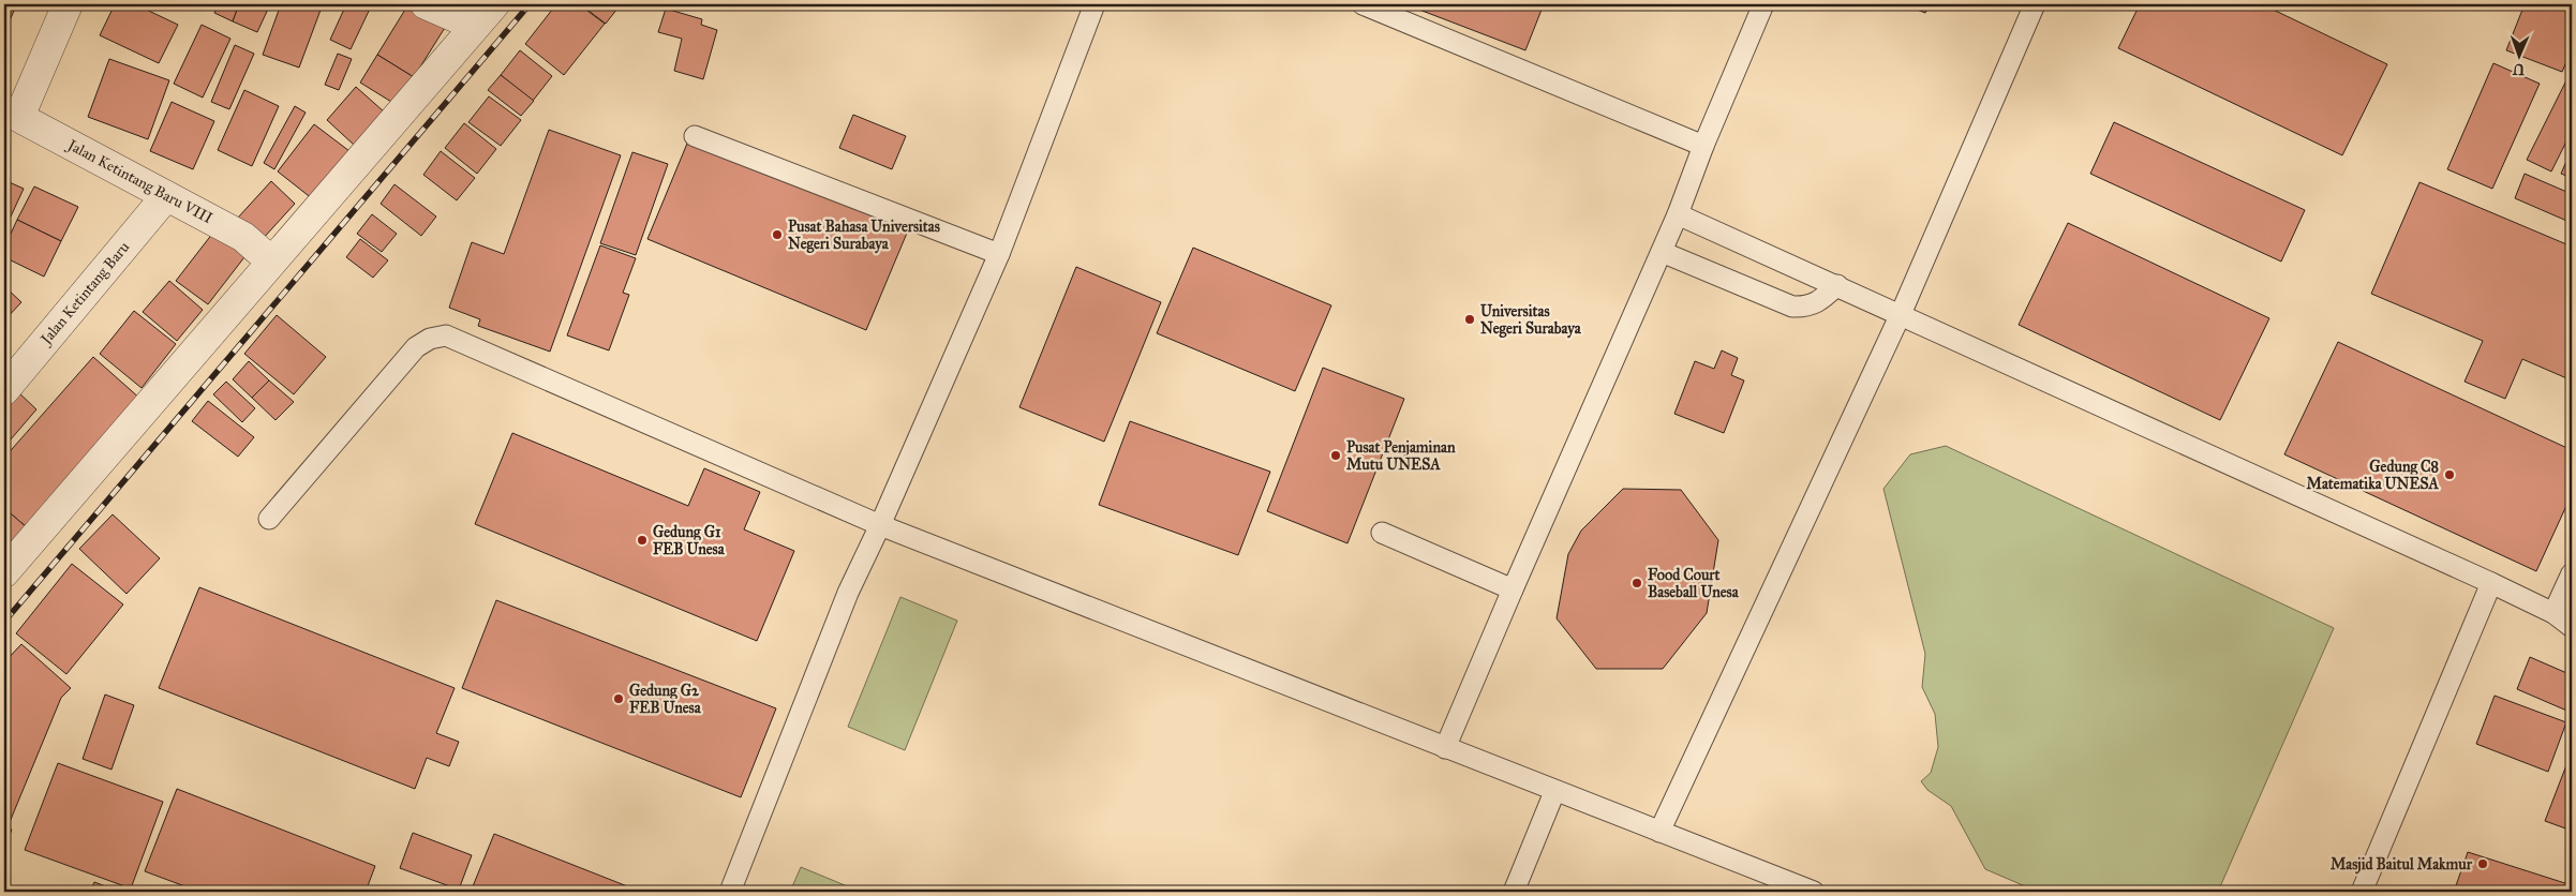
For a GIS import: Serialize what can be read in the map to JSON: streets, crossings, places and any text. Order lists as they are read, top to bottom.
{
  "streets": {
    "street": ["Jalan Ketintang Baru VIII", "Jalan Ketintang Baru"]
  },
  "crossings": [
    ["Jalan Ketintang Baru VIII", "Jalan Ketintang Baru"]
  ],
  "places": [
    "Pusat Bahasa Universitas Negeri Surabaya",
    "Universitas Negeri Surabaya",
    "Pusat Penjaminan Mutu UNESA",
    "Gedung C8 Matematika UNESA",
    "Gedung G1 FEB Unesa",
    "Food Court Baseball Unesa",
    "Gedung G2 FEB Unesa",
    "Masjid Baitul Makmur"
  ],
  "north": "bottom"
}
